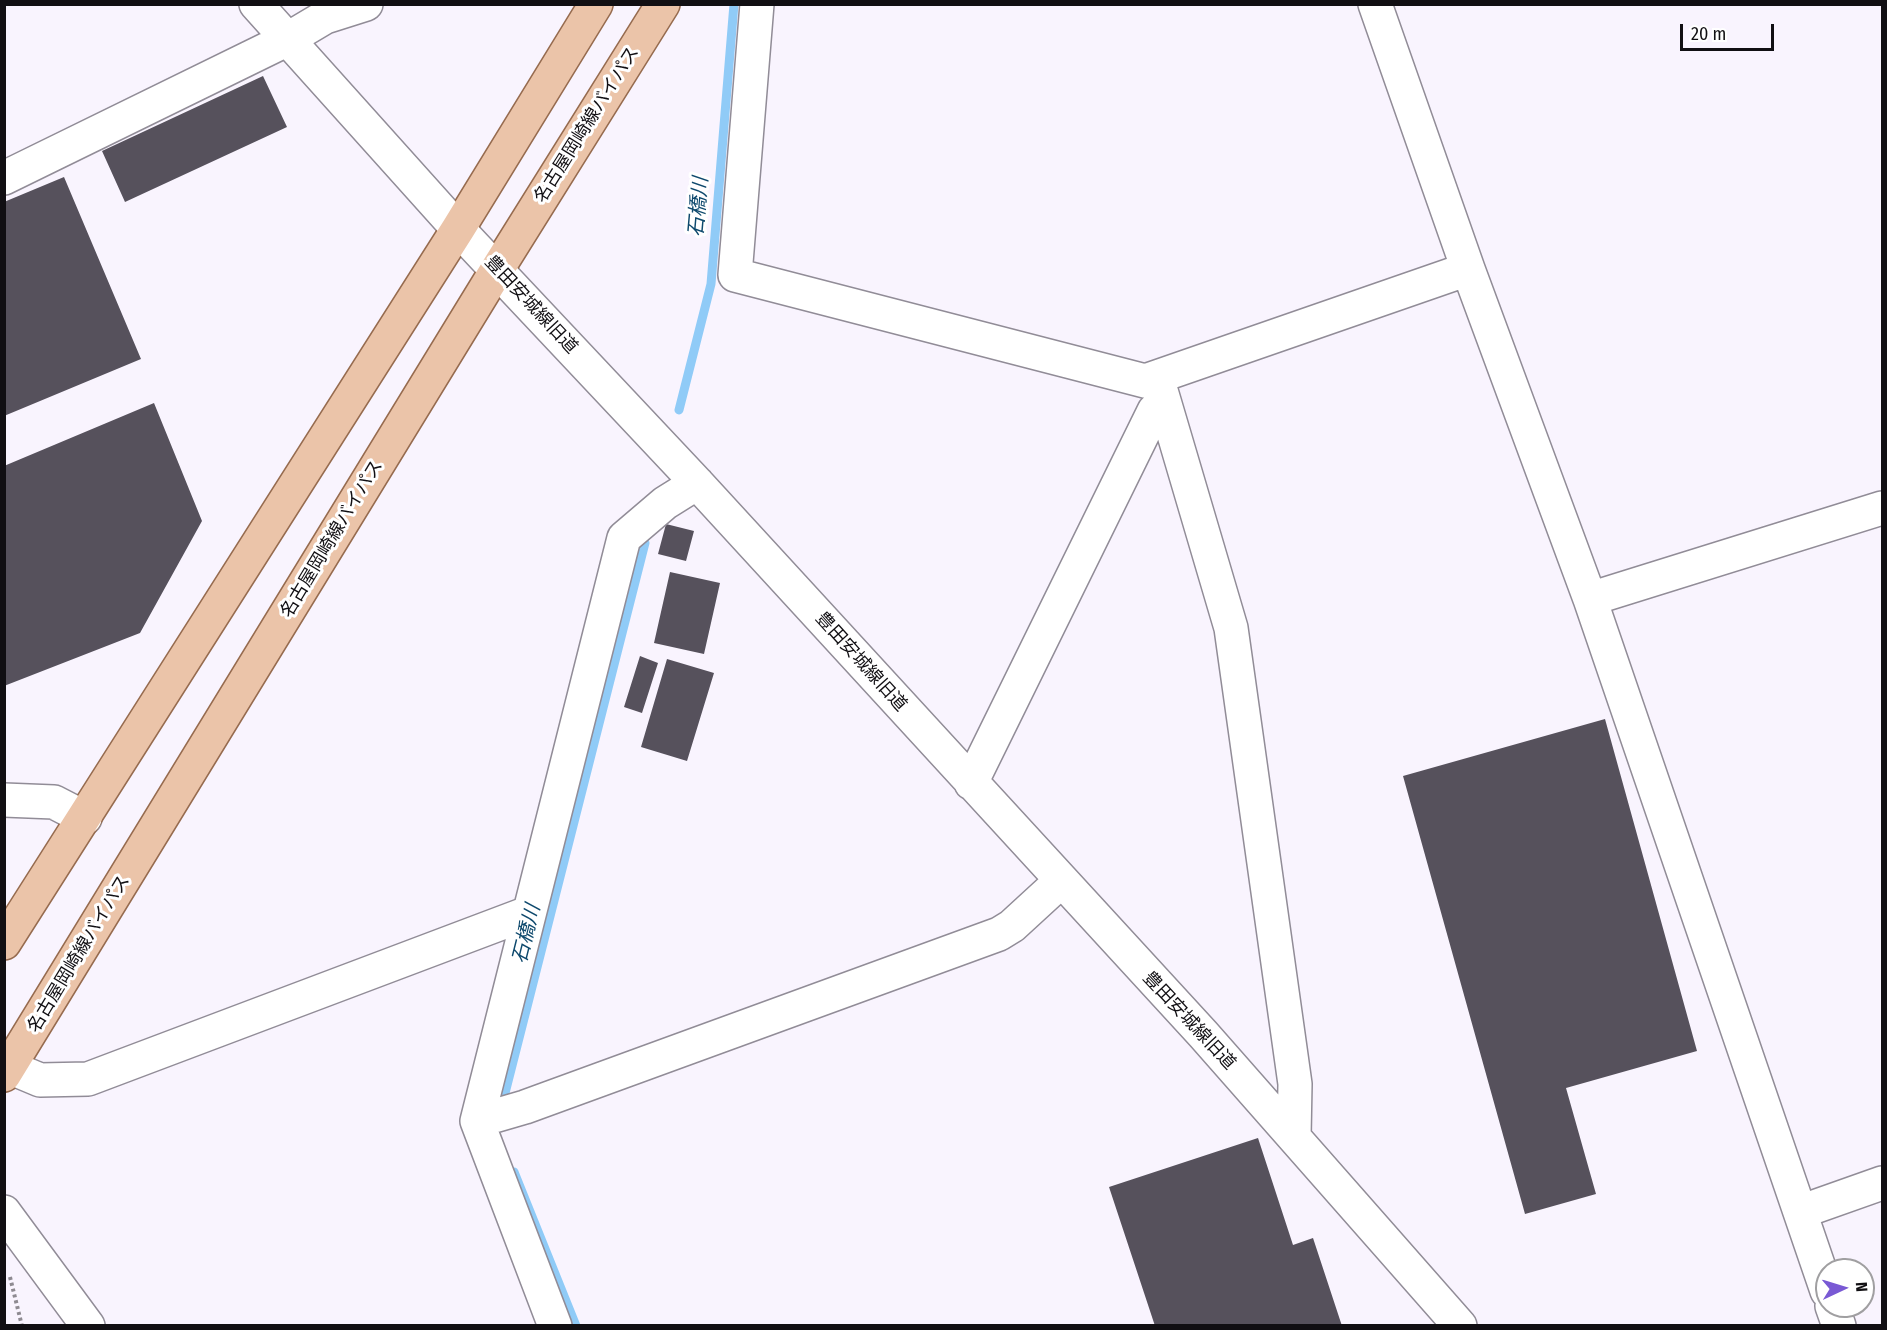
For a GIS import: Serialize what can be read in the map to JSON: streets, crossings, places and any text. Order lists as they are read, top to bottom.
{
  "streets": {
    "main road": ["名古屋岡崎線バイパス"],
    "street": ["豊田安城線旧道"]
  },
  "crossings": [
    ["名古屋岡崎線バイパス", "豊田安城線旧道"]
  ],
  "water": ["石橋川"],
  "scale_bar": "20 m",
  "north": "right"
}
